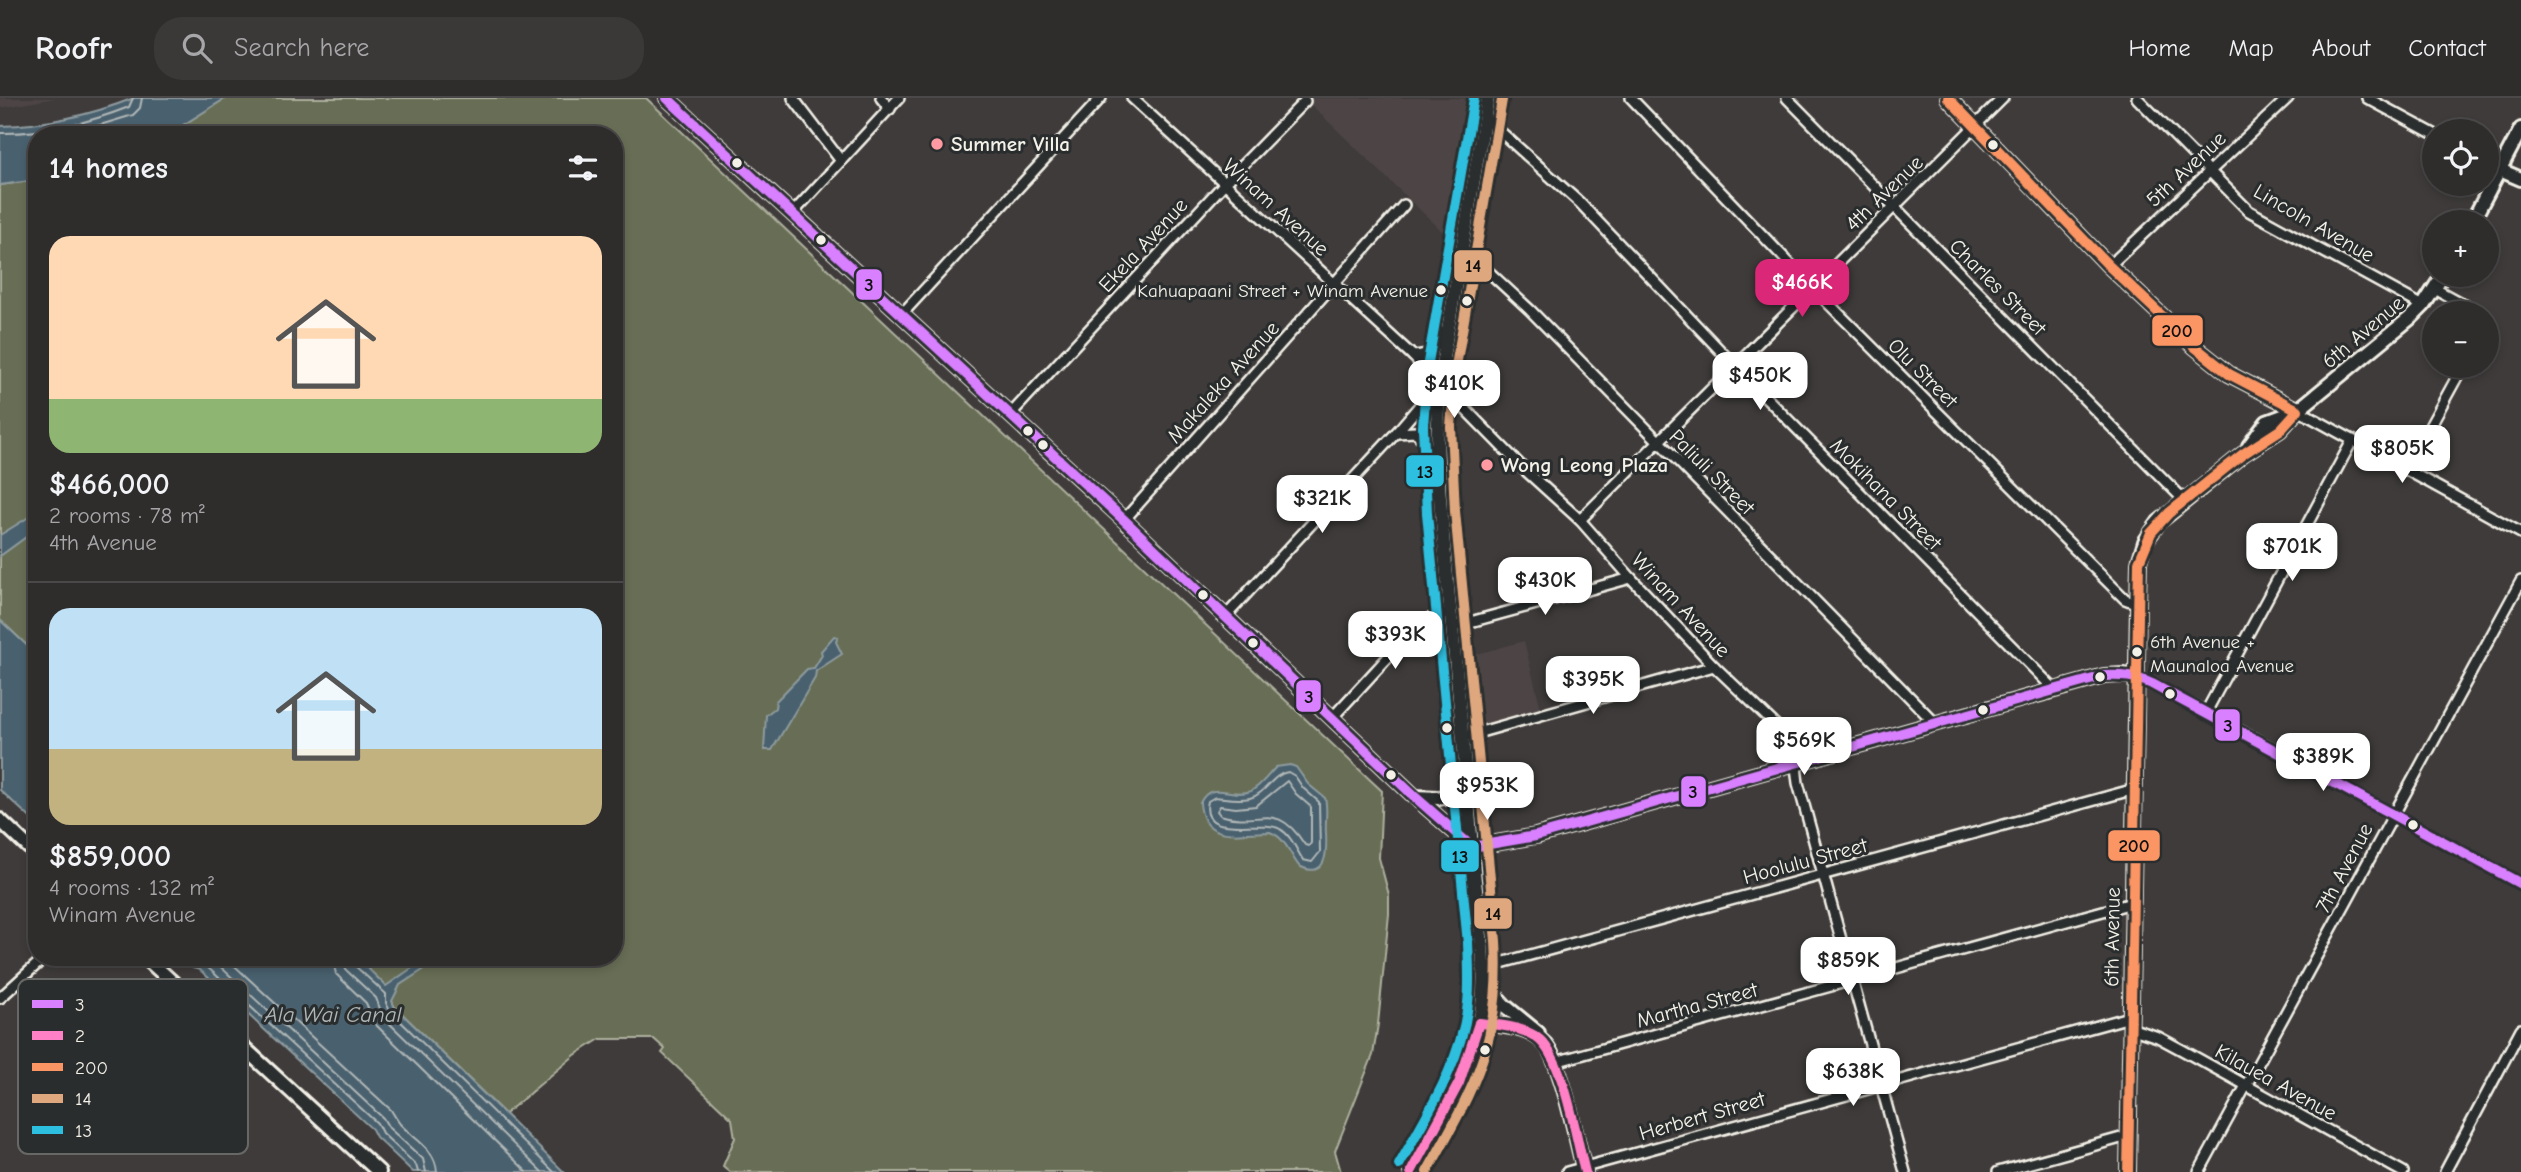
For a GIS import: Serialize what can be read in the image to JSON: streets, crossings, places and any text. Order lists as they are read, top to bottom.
{
  "streets": {
    "street": [
      "5th Avenue",
      "4th Avenue",
      "Winam Avenue",
      "Lincoln Avenue",
      "Ekela Avenue",
      "Charles Street",
      "6th Avenue",
      "Olu Street",
      "Makaleka Avenue",
      "Paliuli Street",
      "Mokihana Street",
      "Hoolulu Street",
      "7th Avenue",
      "Martha Street",
      "Kilauea Avenue",
      "Herbert Street"
    ]
  },
  "crossings": [
    ["5th Avenue", "Lincoln Avenue"],
    ["4th Avenue", "Winam Avenue"],
    ["4th Avenue", "Charles Street"],
    ["4th Avenue", "Olu Street"],
    ["4th Avenue", "Paliuli Street"],
    ["4th Avenue", "Mokihana Street"],
    ["Winam Avenue", "Ekela Avenue"],
    ["Winam Avenue", "Makaleka Avenue"],
    ["Winam Avenue", "Hoolulu Street"],
    ["Winam Avenue", "Martha Street"],
    ["Winam Avenue", "Herbert Street"],
    ["Charles Street", "6th Avenue"],
    ["6th Avenue", "Olu Street"],
    ["6th Avenue", "Hoolulu Street"],
    ["6th Avenue", "Martha Street"],
    ["6th Avenue", "Kilauea Avenue"],
    ["6th Avenue", "Herbert Street"],
    ["7th Avenue", "Kilauea Avenue"],
    ["Kilauea Avenue", "Herbert Street"]
  ],
  "water": ["Ala Wai Canal"],
  "places": [
    "Summer Villa",
    "Kahuapaani Street + Winam Avenue",
    "Wong Leong Plaza",
    "6th Avenue + Maunaloa Avenue"
  ],
  "lines": [
    "transit line 3",
    "transit line 200",
    "transit line 13",
    "transit line 14",
    "transit line 2"
  ],
  "legend": [
    "3",
    "2",
    "200",
    "14",
    "13"
  ],
  "page": {
    "header": "Roofr",
    "search": "Search here",
    "nav": [
      "Home",
      "Map",
      "About",
      "Contact"
    ],
    "map_buttons": ["+", "−"],
    "heading": "14 homes",
    "list": [
      {
        "name": "$466,000",
        "note": "2 rooms · 78 m² · 4th Avenue"
      },
      {
        "name": "$859,000",
        "note": "4 rooms · 132 m² · Winam Avenue"
      }
    ],
    "price": [
      "$466K",
      "$450K",
      "$410K",
      "$805K",
      "$321K",
      "$701K",
      "$430K",
      "$393K",
      "$395K",
      "$569K",
      "$389K",
      "$953K",
      "$859K",
      "$638K"
    ]
  }
}
